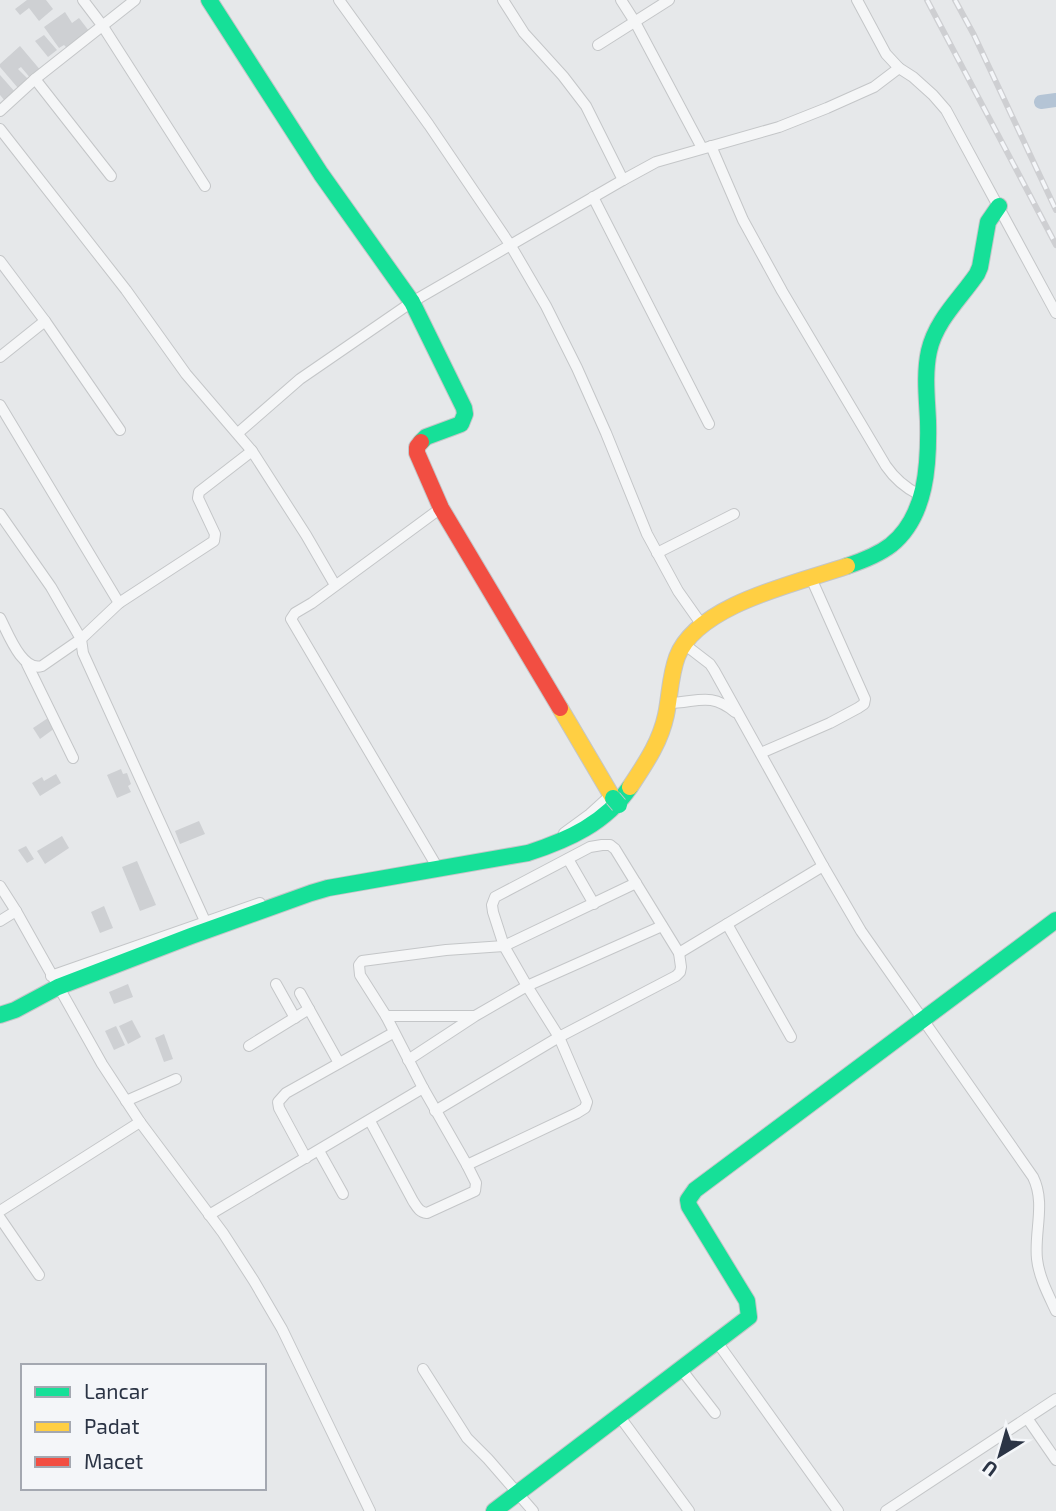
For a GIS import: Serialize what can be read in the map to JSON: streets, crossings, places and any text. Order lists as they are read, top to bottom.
{
  "legend": ["Lancar", "Padat", "Macet"],
  "north": "bottom left"
}
